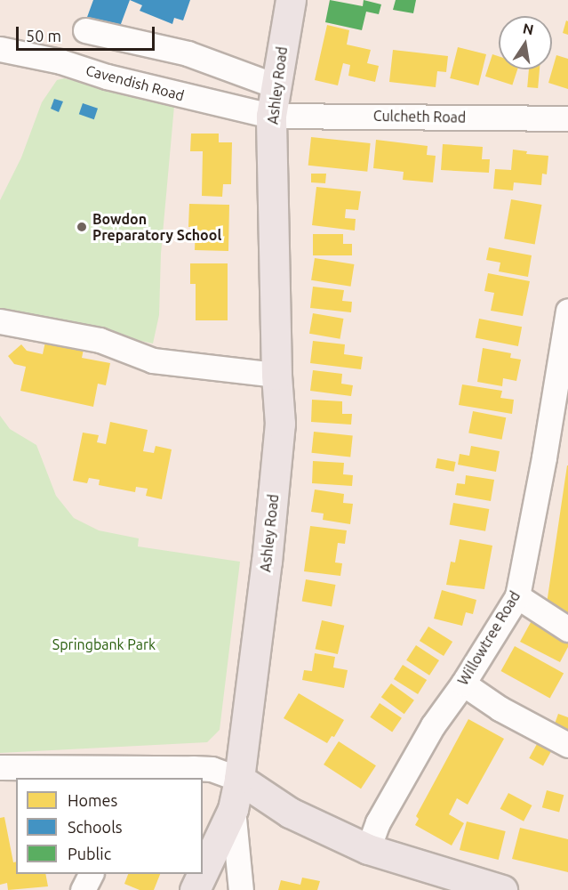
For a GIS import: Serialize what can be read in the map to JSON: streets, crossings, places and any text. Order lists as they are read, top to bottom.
{
  "streets": {
    "main road": ["Ashley Road"],
    "street": ["Cavendish Road", "Culcheth Road", "Willowtree Road"]
  },
  "crossings": [
    ["Cavendish Road", "Ashley Road"],
    ["Cavendish Road", "Culcheth Road"],
    ["Ashley Road", "Culcheth Road"]
  ],
  "parks": ["Springbank Park"],
  "places": ["Bowdon Preparatory School"],
  "legend": ["Homes", "Schools", "Public"],
  "scale_bar": "50 m",
  "north": "top"
}
